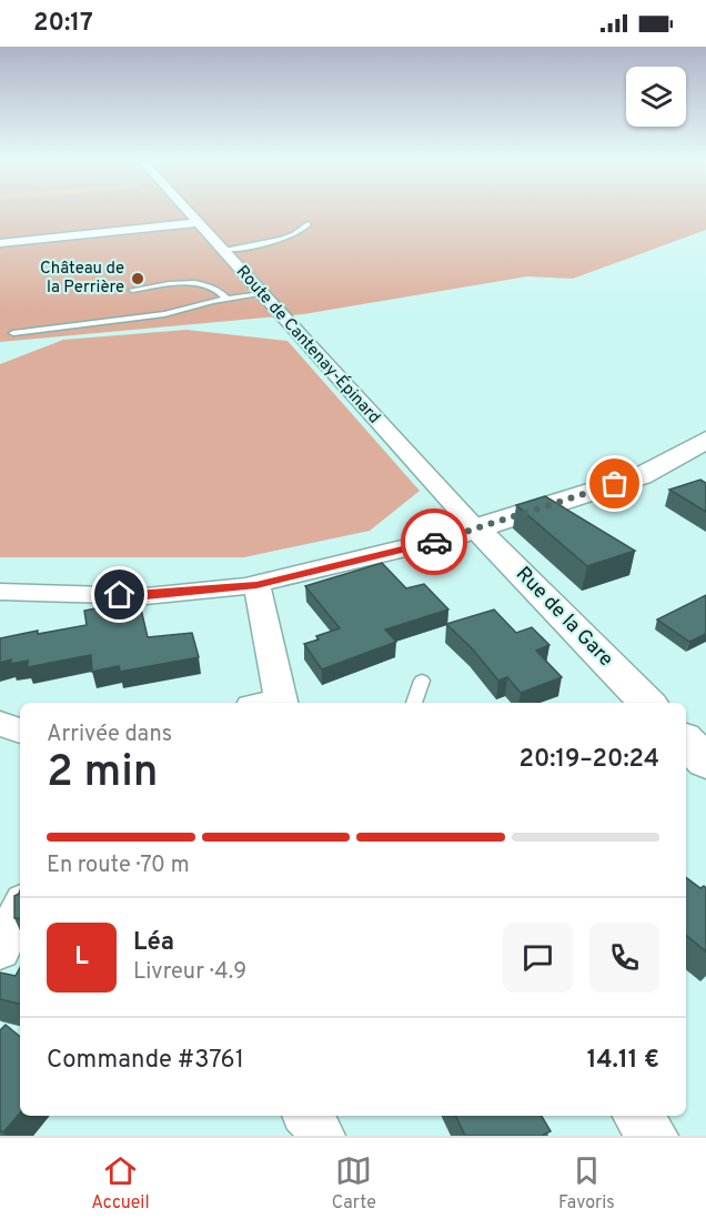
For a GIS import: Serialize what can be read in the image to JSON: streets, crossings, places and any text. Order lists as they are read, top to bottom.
{
  "streets": {
    "street": ["Route de Cantenay-Épinard", "Rue de la Gare"]
  },
  "crossings": [
    ["Route de Cantenay-Épinard", "Rue de la Gare"]
  ],
  "places": ["Château de la Perrière"],
  "page": {
    "status": "20:17",
    "heading": ["2 min", "Arrivée dans", "20:19–20:24"],
    "panel": [
      "Léa",
      "Livreur · 4.9",
      "Commande #3761",
      "14.11 €"
    ],
    "bar": "En route · 70 m",
    "round": "L",
    "tabs": ["Accueil", "Carte", "Favoris"]
  }
}
